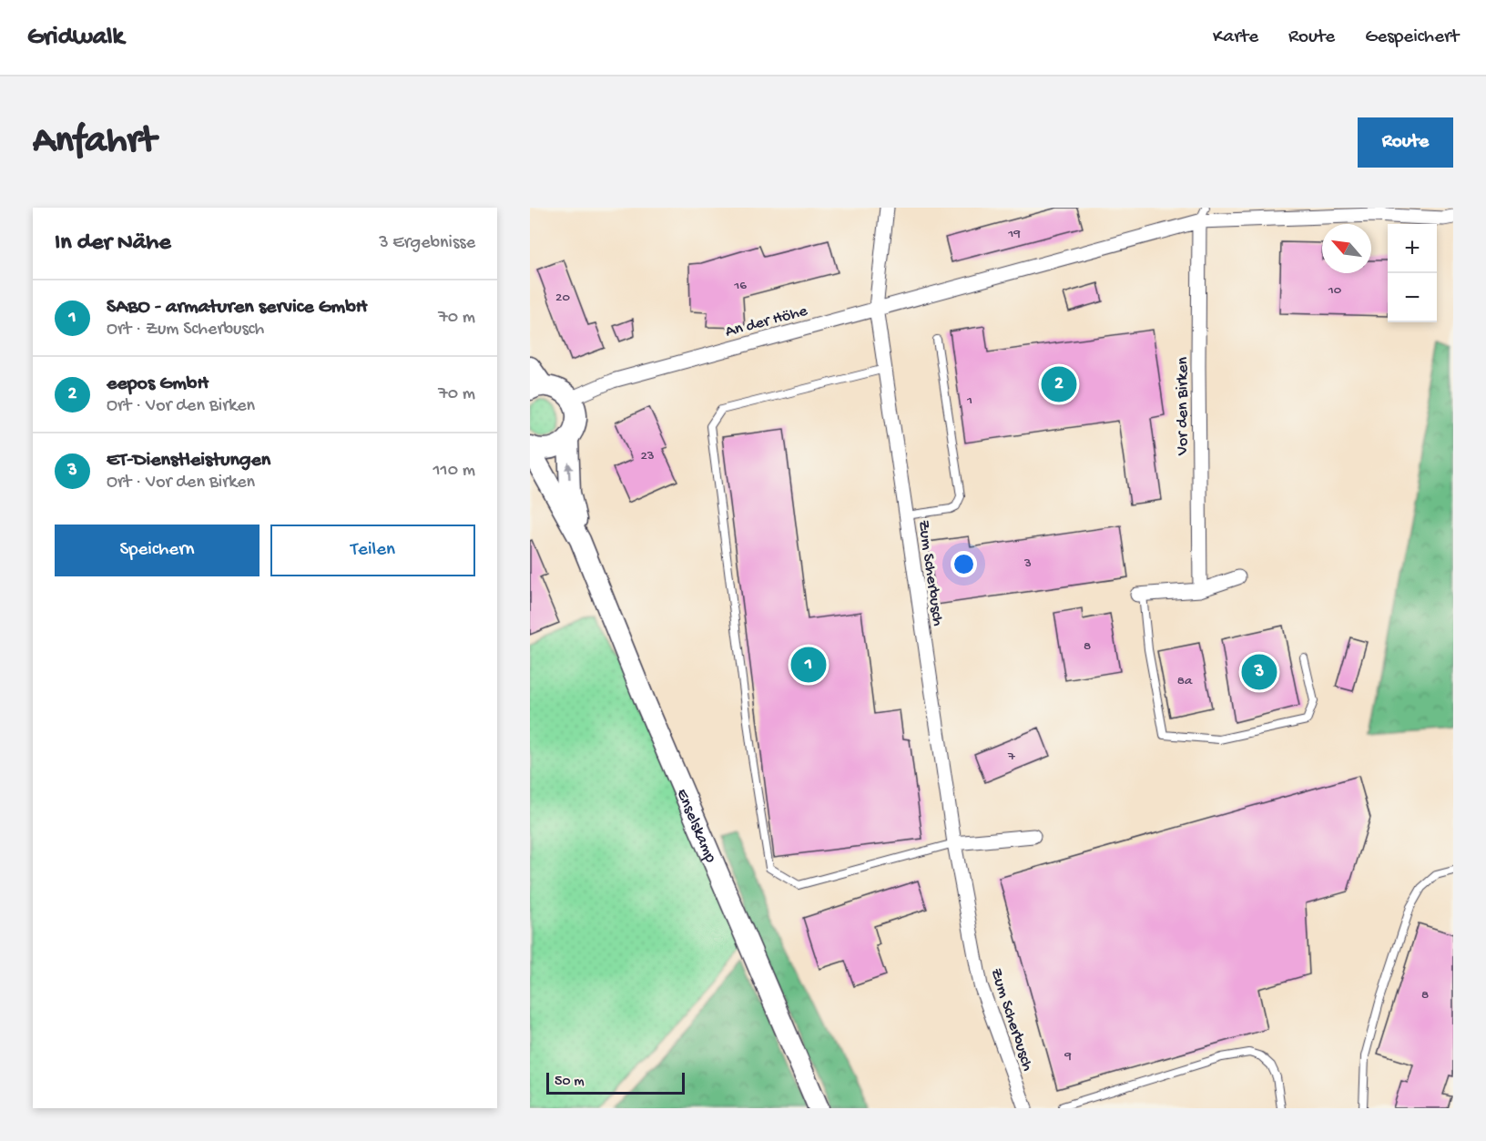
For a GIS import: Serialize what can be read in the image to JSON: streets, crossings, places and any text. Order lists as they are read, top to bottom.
{
  "streets": {
    "main road": ["Enselskamp"],
    "street": ["An der Höhe", "Vor den Birken", "Zum Scherbusch"]
  },
  "crossings": [
    ["An der Höhe", "Zum Scherbusch"],
    ["An der Höhe", "Enselskamp"]
  ],
  "house_numbers": [
    "19",
    "16",
    "10",
    "20",
    "1",
    "23",
    "3",
    "8",
    "8a",
    "7",
    "8",
    "9"
  ],
  "scale_bar": "50 m",
  "north": "top left",
  "page": {
    "header": "Gridwalk",
    "nav": ["Karte", "Route", "Gespeichert"],
    "buttons": [
      "Route",
      ["Speichern", "Teilen"]
    ],
    "title": "Anfahrt",
    "heading": ["In der Nähe", "3 Ergebnisse"],
    "map_buttons": ["+", "−"],
    "list": [
      {
        "mark": "1",
        "name": "SABO - armaturen service GmbH",
        "note": "Ort · Zum Scherbusch",
        "value": "70 m"
      },
      {
        "mark": "2",
        "name": "eepos GmbH",
        "note": "Ort · Vor den Birken",
        "value": "70 m"
      },
      {
        "mark": "3",
        "name": "ET-Dienstleistungen",
        "note": "Ort · Vor den Birken",
        "value": "110 m"
      }
    ],
    "pins": ["2", "1", "3"],
    "scale": "50 m"
  }
}
